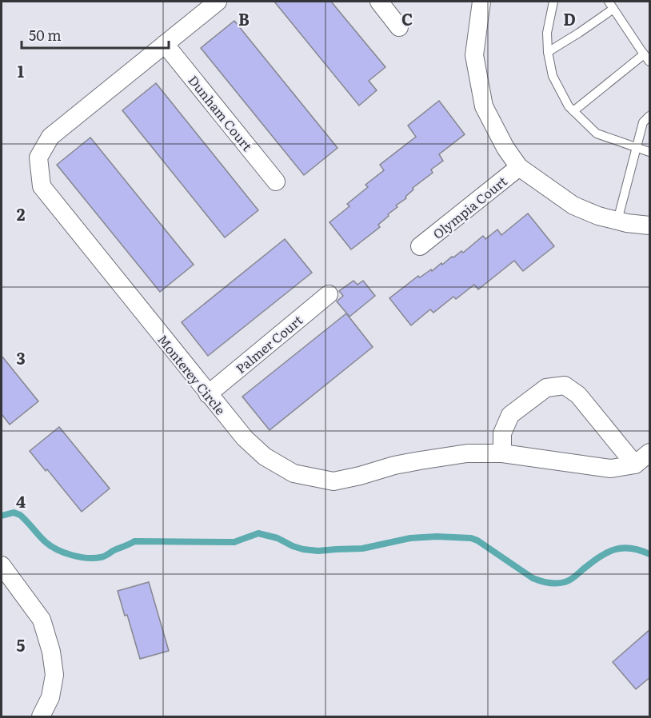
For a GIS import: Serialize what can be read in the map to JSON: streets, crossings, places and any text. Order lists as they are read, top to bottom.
{
  "streets": {
    "street": [
      "Dunham Court",
      "Olympia Court",
      "Palmer Court",
      "Monterey Circle"
    ]
  },
  "crossings": [
    ["Dunham Court", "Monterey Circle"],
    ["Palmer Court", "Monterey Circle"]
  ],
  "scale_bar": "50 m",
  "grid": {
    "columns": ["B", "C", "D"],
    "rows": [
      "1",
      "2",
      "3",
      "4",
      "5"
    ]
  }
}
